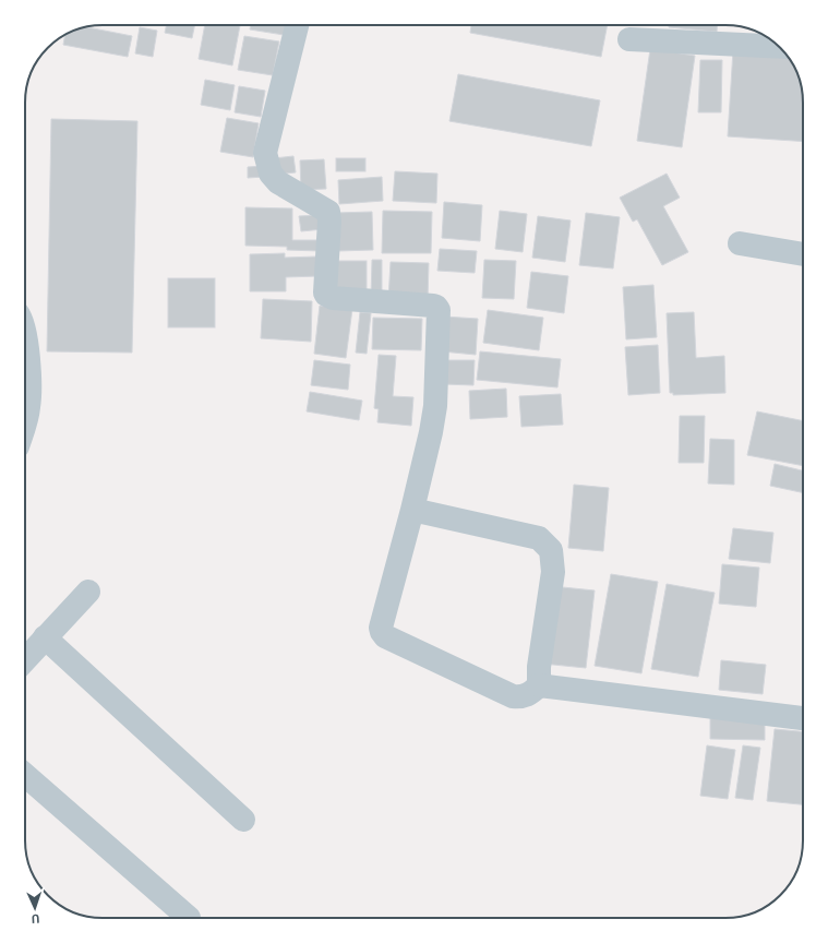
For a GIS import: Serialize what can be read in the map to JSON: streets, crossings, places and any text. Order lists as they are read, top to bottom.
{
  "north": "bottom"
}
